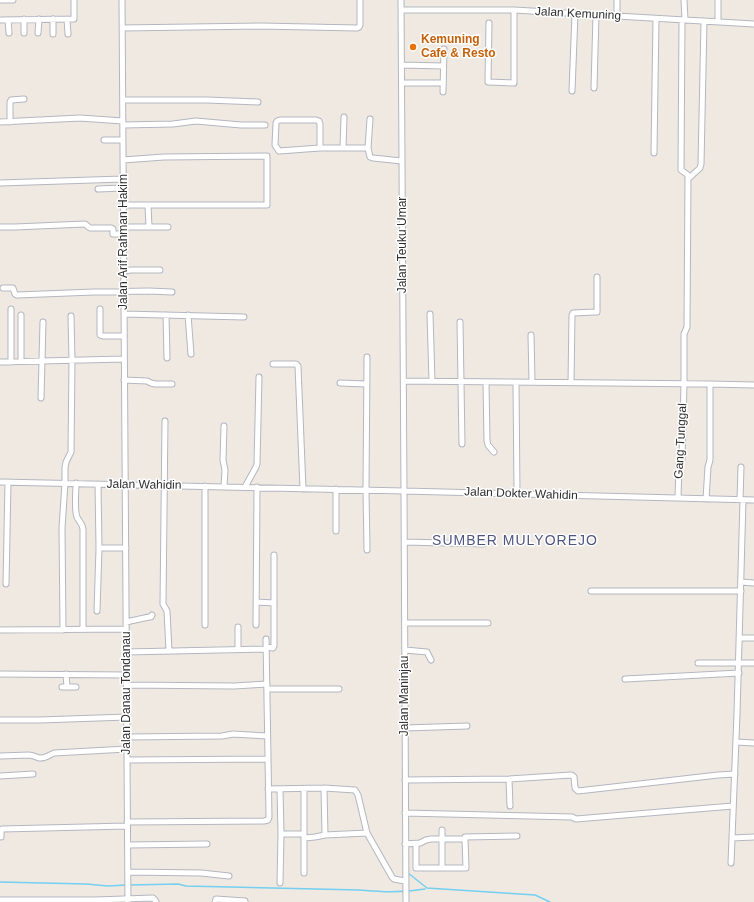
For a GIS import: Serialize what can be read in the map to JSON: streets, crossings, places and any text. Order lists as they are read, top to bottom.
{
  "streets": {
    "street": [
      "Jalan Kemuning",
      "Jalan Arif Rahman Hakim",
      "Jalan Teuku Umar",
      "Gang Tunggal",
      "Jalan Wahidin",
      "Jalan Dokter Wahidin",
      "Jalan Danau Tondanau",
      "Jalan Maninjau"
    ]
  },
  "crossings": [
    ["Jalan Kemuning", "Jalan Teuku Umar"],
    ["Jalan Arif Rahman Hakim", "Jalan Wahidin"],
    ["Jalan Arif Rahman Hakim", "Jalan Danau Tondanau"],
    ["Jalan Teuku Umar", "Jalan Dokter Wahidin"],
    ["Jalan Teuku Umar", "Jalan Maninjau"],
    ["Gang Tunggal", "Jalan Dokter Wahidin"],
    ["Jalan Wahidin", "Jalan Dokter Wahidin"],
    ["Jalan Wahidin", "Jalan Danau Tondanau"],
    ["Jalan Dokter Wahidin", "Jalan Maninjau"]
  ],
  "districts": ["SUMBER MULYOREJO"],
  "places": ["Kemuning Cafe & Resto"]
}
